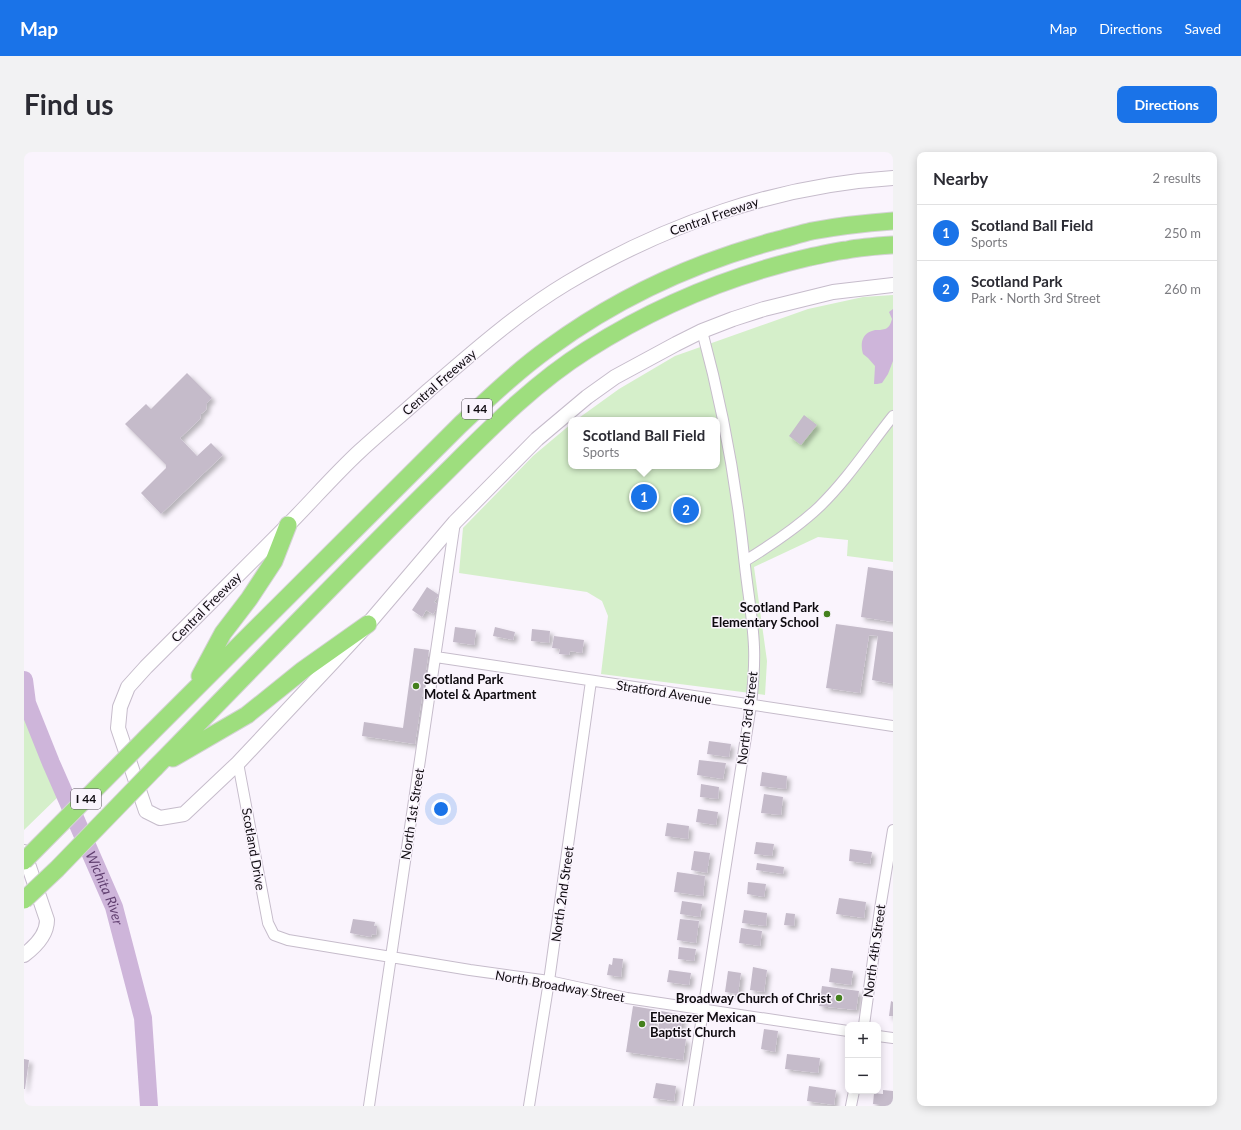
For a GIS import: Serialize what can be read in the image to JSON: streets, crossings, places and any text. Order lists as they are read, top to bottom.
{
  "streets": {
    "highway": ["I 44"],
    "main road": ["Central Freeway"],
    "street": [
      "Stratford Avenue",
      "North 3rd Street",
      "North 1st Street",
      "Scotland Drive",
      "North 2nd Street",
      "North 4th Street",
      "North Broadway Street"
    ]
  },
  "crossings": [
    ["Central Freeway", "North 3rd Street"],
    ["Central Freeway", "North 1st Street"],
    ["Central Freeway", "Scotland Drive"],
    ["Stratford Avenue", "North 3rd Street"],
    ["Stratford Avenue", "North 1st Street"],
    ["Stratford Avenue", "North 2nd Street"],
    ["North 3rd Street", "North Broadway Street"],
    ["North 1st Street", "North Broadway Street"],
    ["Scotland Drive", "North Broadway Street"],
    ["North 2nd Street", "North Broadway Street"]
  ],
  "water": ["Wichita River"],
  "places": [
    "Scotland Park Elementary School",
    "Scotland Park Motel & Apartment",
    "Broadway Church of Christ",
    "Ebenezer Mexican Baptist Church"
  ],
  "page": {
    "header": "Map",
    "nav": ["Map", "Directions", "Saved"],
    "buttons": "Directions",
    "title": "Find us",
    "heading": ["Nearby", "2 results"],
    "list": [
      {
        "mark": "1",
        "name": "Scotland Ball Field",
        "note": "Sports",
        "value": "250 m"
      },
      {
        "mark": "2",
        "name": "Scotland Park",
        "note": "Park · North 3rd Street",
        "value": "260 m"
      }
    ],
    "popup": ["Scotland Ball Field", "Sports"],
    "pins": ["1", "2"],
    "map_buttons": ["+", "−"]
  }
}
